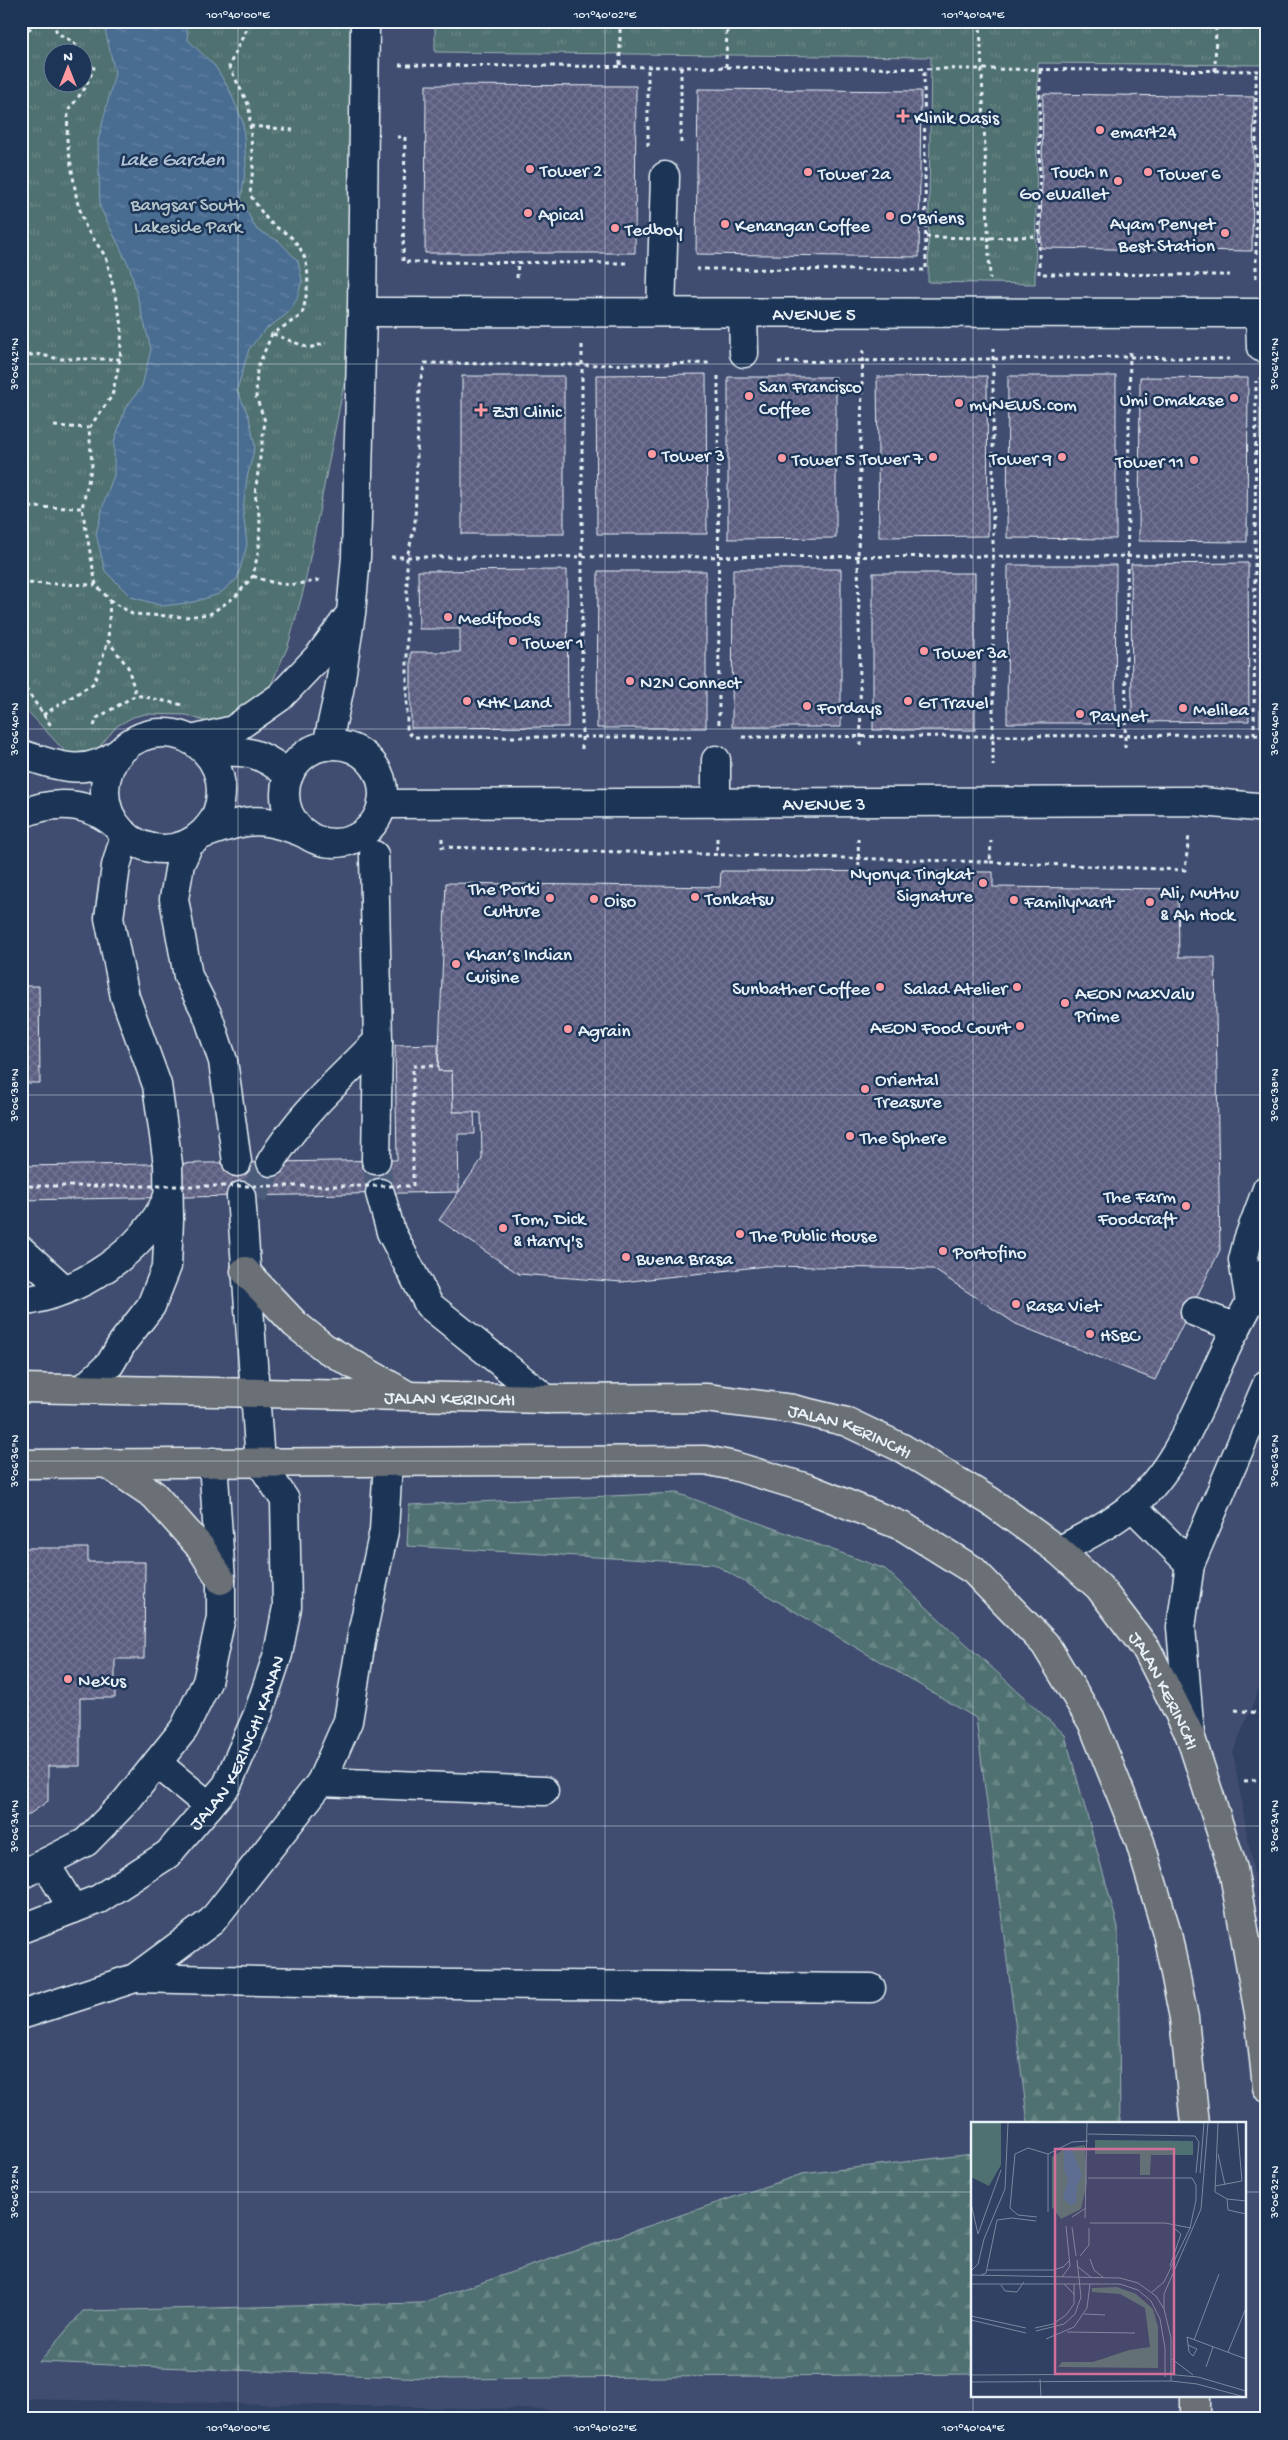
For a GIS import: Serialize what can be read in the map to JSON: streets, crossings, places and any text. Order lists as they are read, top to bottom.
{
  "streets": {
    "main road": ["JALAN KERINCHI"],
    "street": ["AVENUE 5", "AVENUE 3", "JALAN KERINCHI KANAN"]
  },
  "water": ["Lake Garden"],
  "parks": ["Bangsar South Lakeside Park"],
  "places": {
    "health": ["Klinik Oasis", "ZJI Clinic"],
    "other": [
      "emart24",
      "Tower 2",
      "Tower 2a",
      "Tower 6",
      "Touch n Go eWallet",
      "Apical",
      "O’Briens",
      "Kenangan Coffee",
      "Tedboy",
      "Ayam Penyet Best Station",
      "San Francisco Coffee",
      "Umi Omakase",
      "myNEWS.com",
      "Tower 3",
      "Tower 7",
      "Tower 9",
      "Tower 5",
      "Tower 11",
      "Medifoods",
      "Tower 1",
      "Tower 3a",
      "N2N Connect",
      "KHK Land",
      "GT Travel",
      "Fordays",
      "Melilea",
      "Paynet",
      "Nyonya Tingkat Signature",
      "Tonkatsu",
      "The Porki Culture",
      "Oiso",
      "FamilyMart",
      "Ali, Muthu & Ah Hock",
      "Khan’s Indian Cuisine",
      "Sunbather Coffee",
      "Salad Atelier",
      "AEON MaxValu Prime",
      "AEON Food Court",
      "Agrain",
      "Oriental Treasure",
      "The Sphere",
      "The Farm Foodcraft",
      "Tom, Dick & Harry's",
      "The Public House",
      "Portofino",
      "Buena Brasa",
      "Rasa Viet",
      "HSBC",
      "Nexus"
    ]
  },
  "north": "top",
  "coordinates": [
    "101°40'00\"E",
    "101°40'02\"E",
    "101°40'04\"E",
    "3°06'42\"N",
    "3°06'40\"N",
    "3°06'38\"N",
    "3°06'36\"N",
    "3°06'34\"N",
    "3°06'32\"N"
  ]
}
